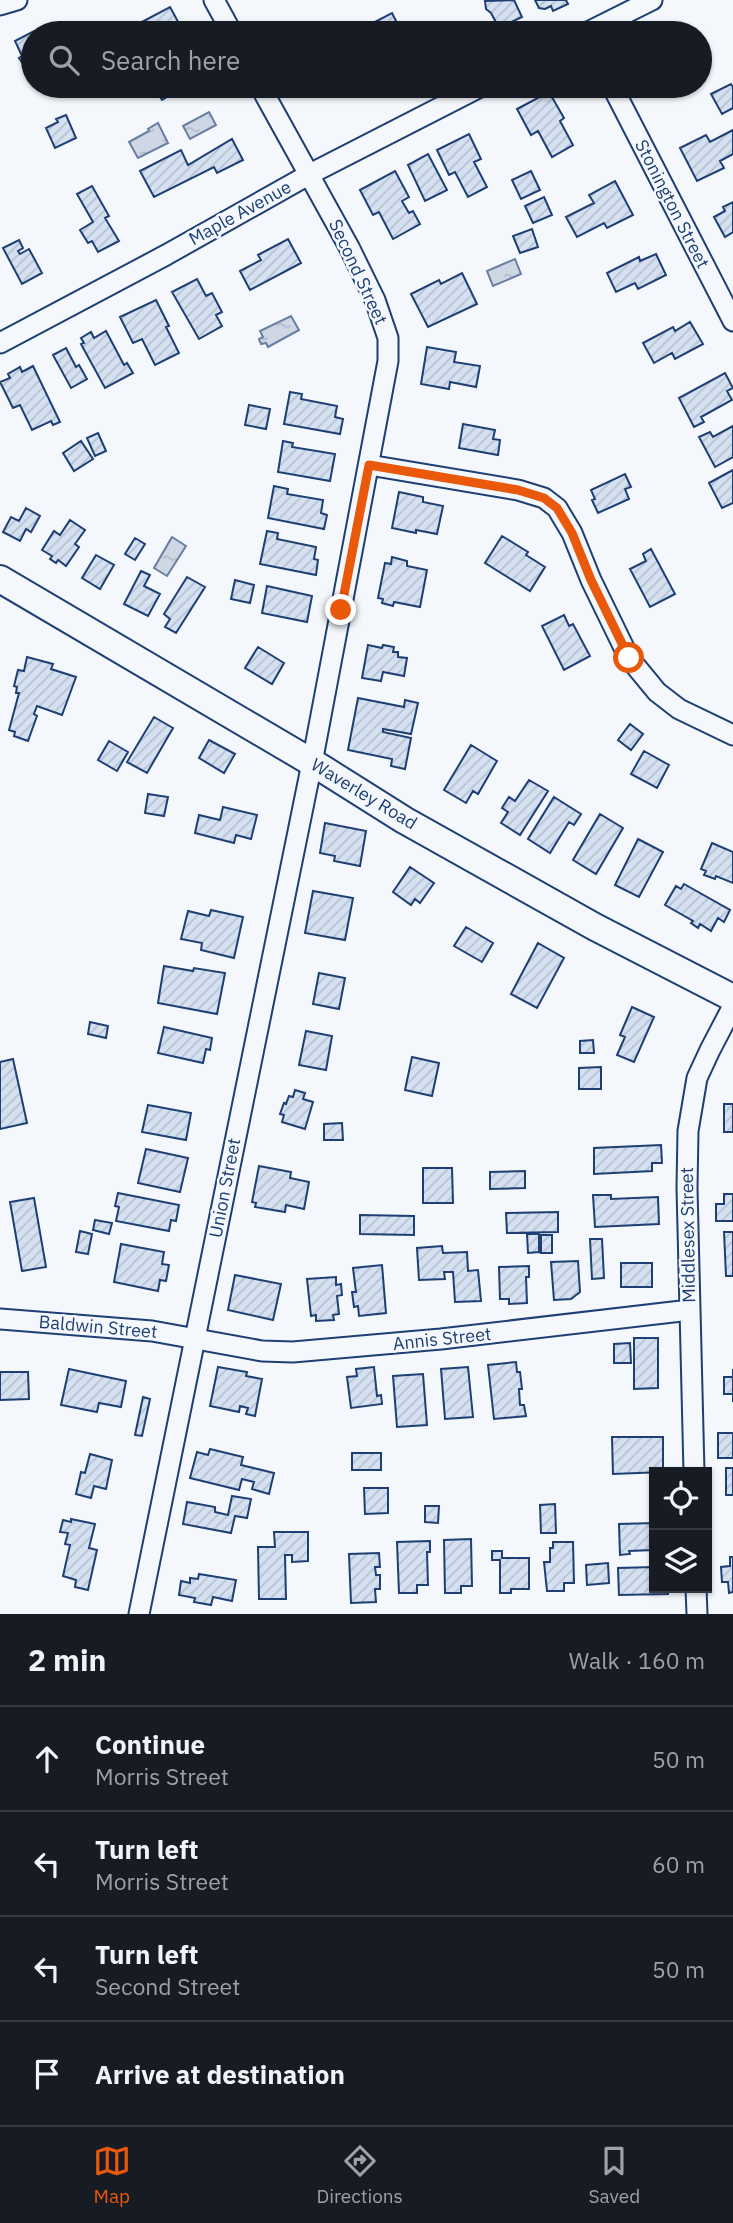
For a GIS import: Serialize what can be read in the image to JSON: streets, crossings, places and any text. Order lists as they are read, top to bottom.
{
  "streets": {
    "street": [
      "Stonington Street",
      "Maple Avenue",
      "Second Street",
      "Waverley Road",
      "Union Street",
      "Middlesex Street",
      "Baldwin Street",
      "Annis Street"
    ]
  },
  "crossings": [
    ["Maple Avenue", "Second Street"],
    ["Second Street", "Waverley Road"],
    ["Second Street", "Union Street"],
    ["Waverley Road", "Union Street"],
    ["Union Street", "Baldwin Street"],
    ["Union Street", "Annis Street"],
    ["Middlesex Street", "Annis Street"],
    ["Baldwin Street", "Annis Street"]
  ],
  "page": {
    "search": "Search here",
    "heading": ["2 min", "Walk · 160 m"],
    "list": [
      ["Continue", "Morris Street", "50 m"],
      ["Turn left", "Morris Street", "60 m"],
      ["Turn left", "Second Street", "50 m"],
      "Arrive at destination"
    ],
    "nav": ["Map", "Directions", "Saved"]
  }
}
